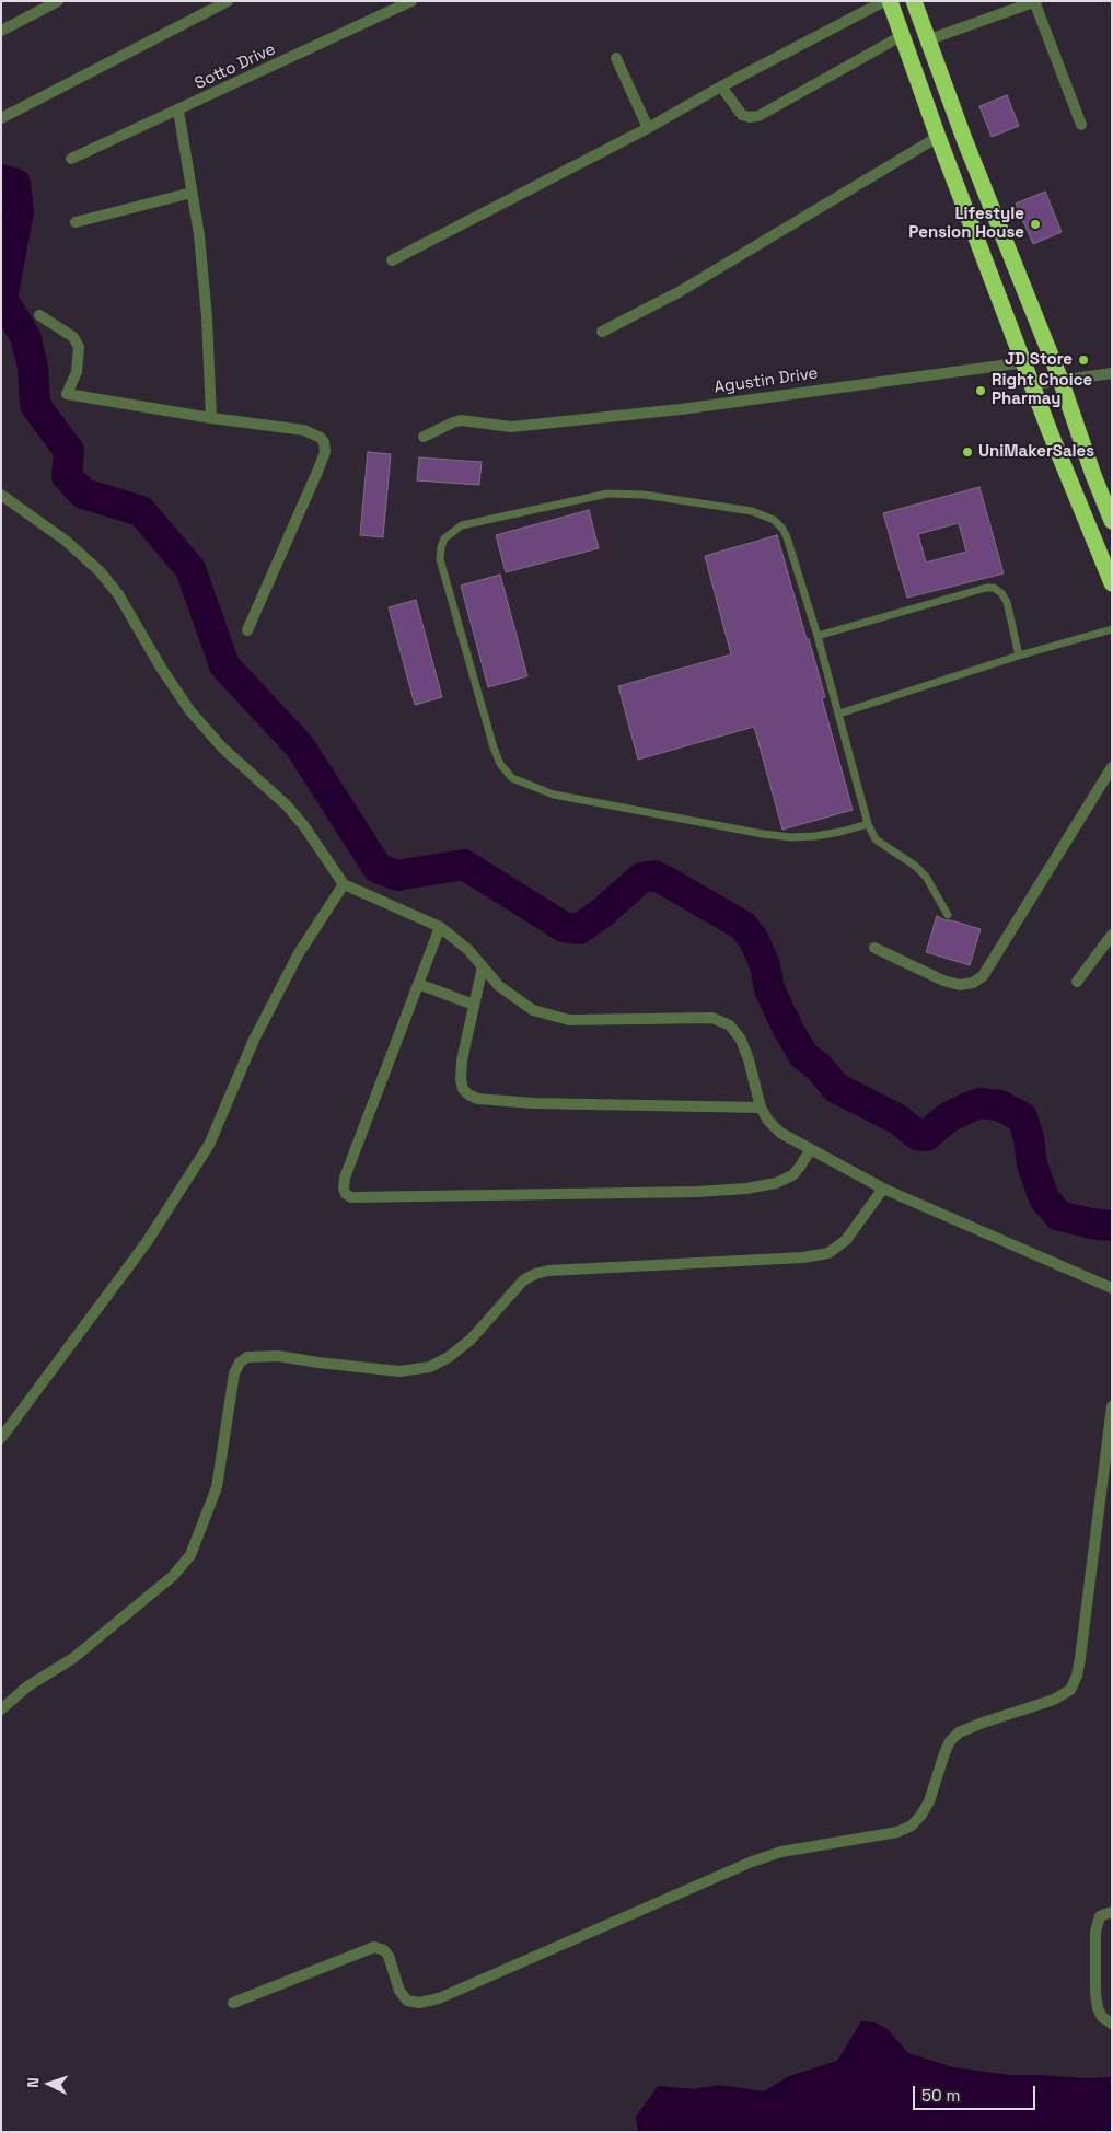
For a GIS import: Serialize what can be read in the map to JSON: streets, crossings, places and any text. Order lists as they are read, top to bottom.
{
  "streets": {
    "street": ["Sotto Drive", "Agustin Drive"]
  },
  "places": [
    "Lifestyle Pension House",
    "JD Store",
    "Right Choice Pharmay",
    "UniMakerSales"
  ],
  "scale_bar": "50 m",
  "north": "left"
}
